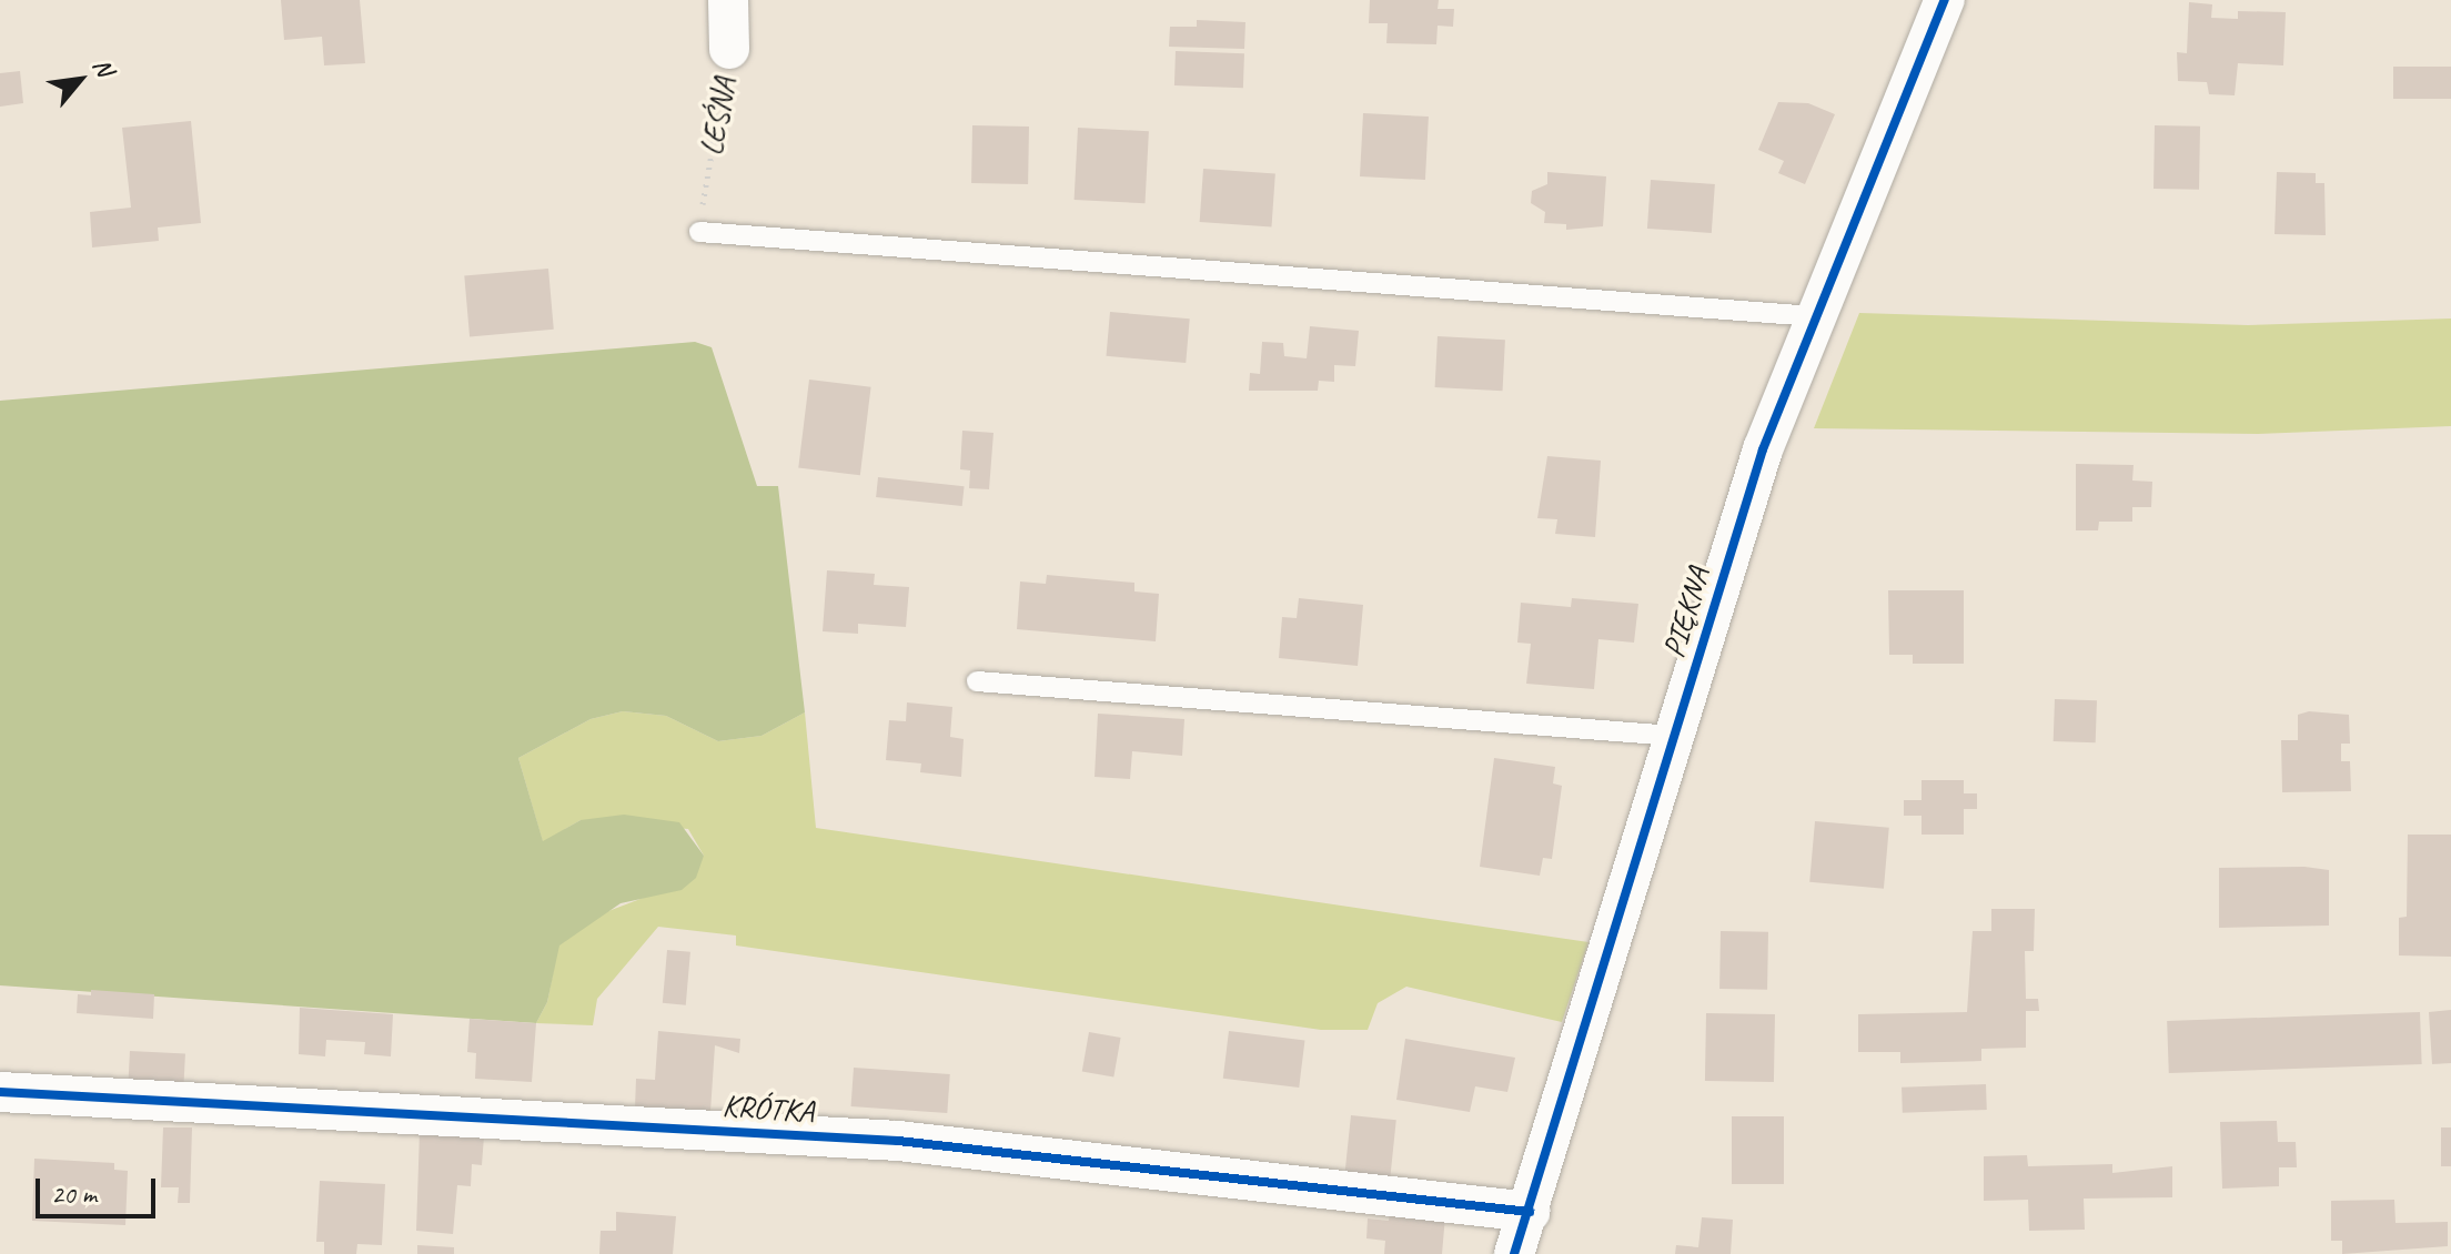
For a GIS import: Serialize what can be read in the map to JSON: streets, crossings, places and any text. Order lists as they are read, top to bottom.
{
  "streets": {
    "street": ["LEŚNA", "PIĘKNA", "KRÓTKA"]
  },
  "crossings": [
    ["PIĘKNA", "KRÓTKA"]
  ],
  "scale_bar": "20 m",
  "north": "top right"
}
